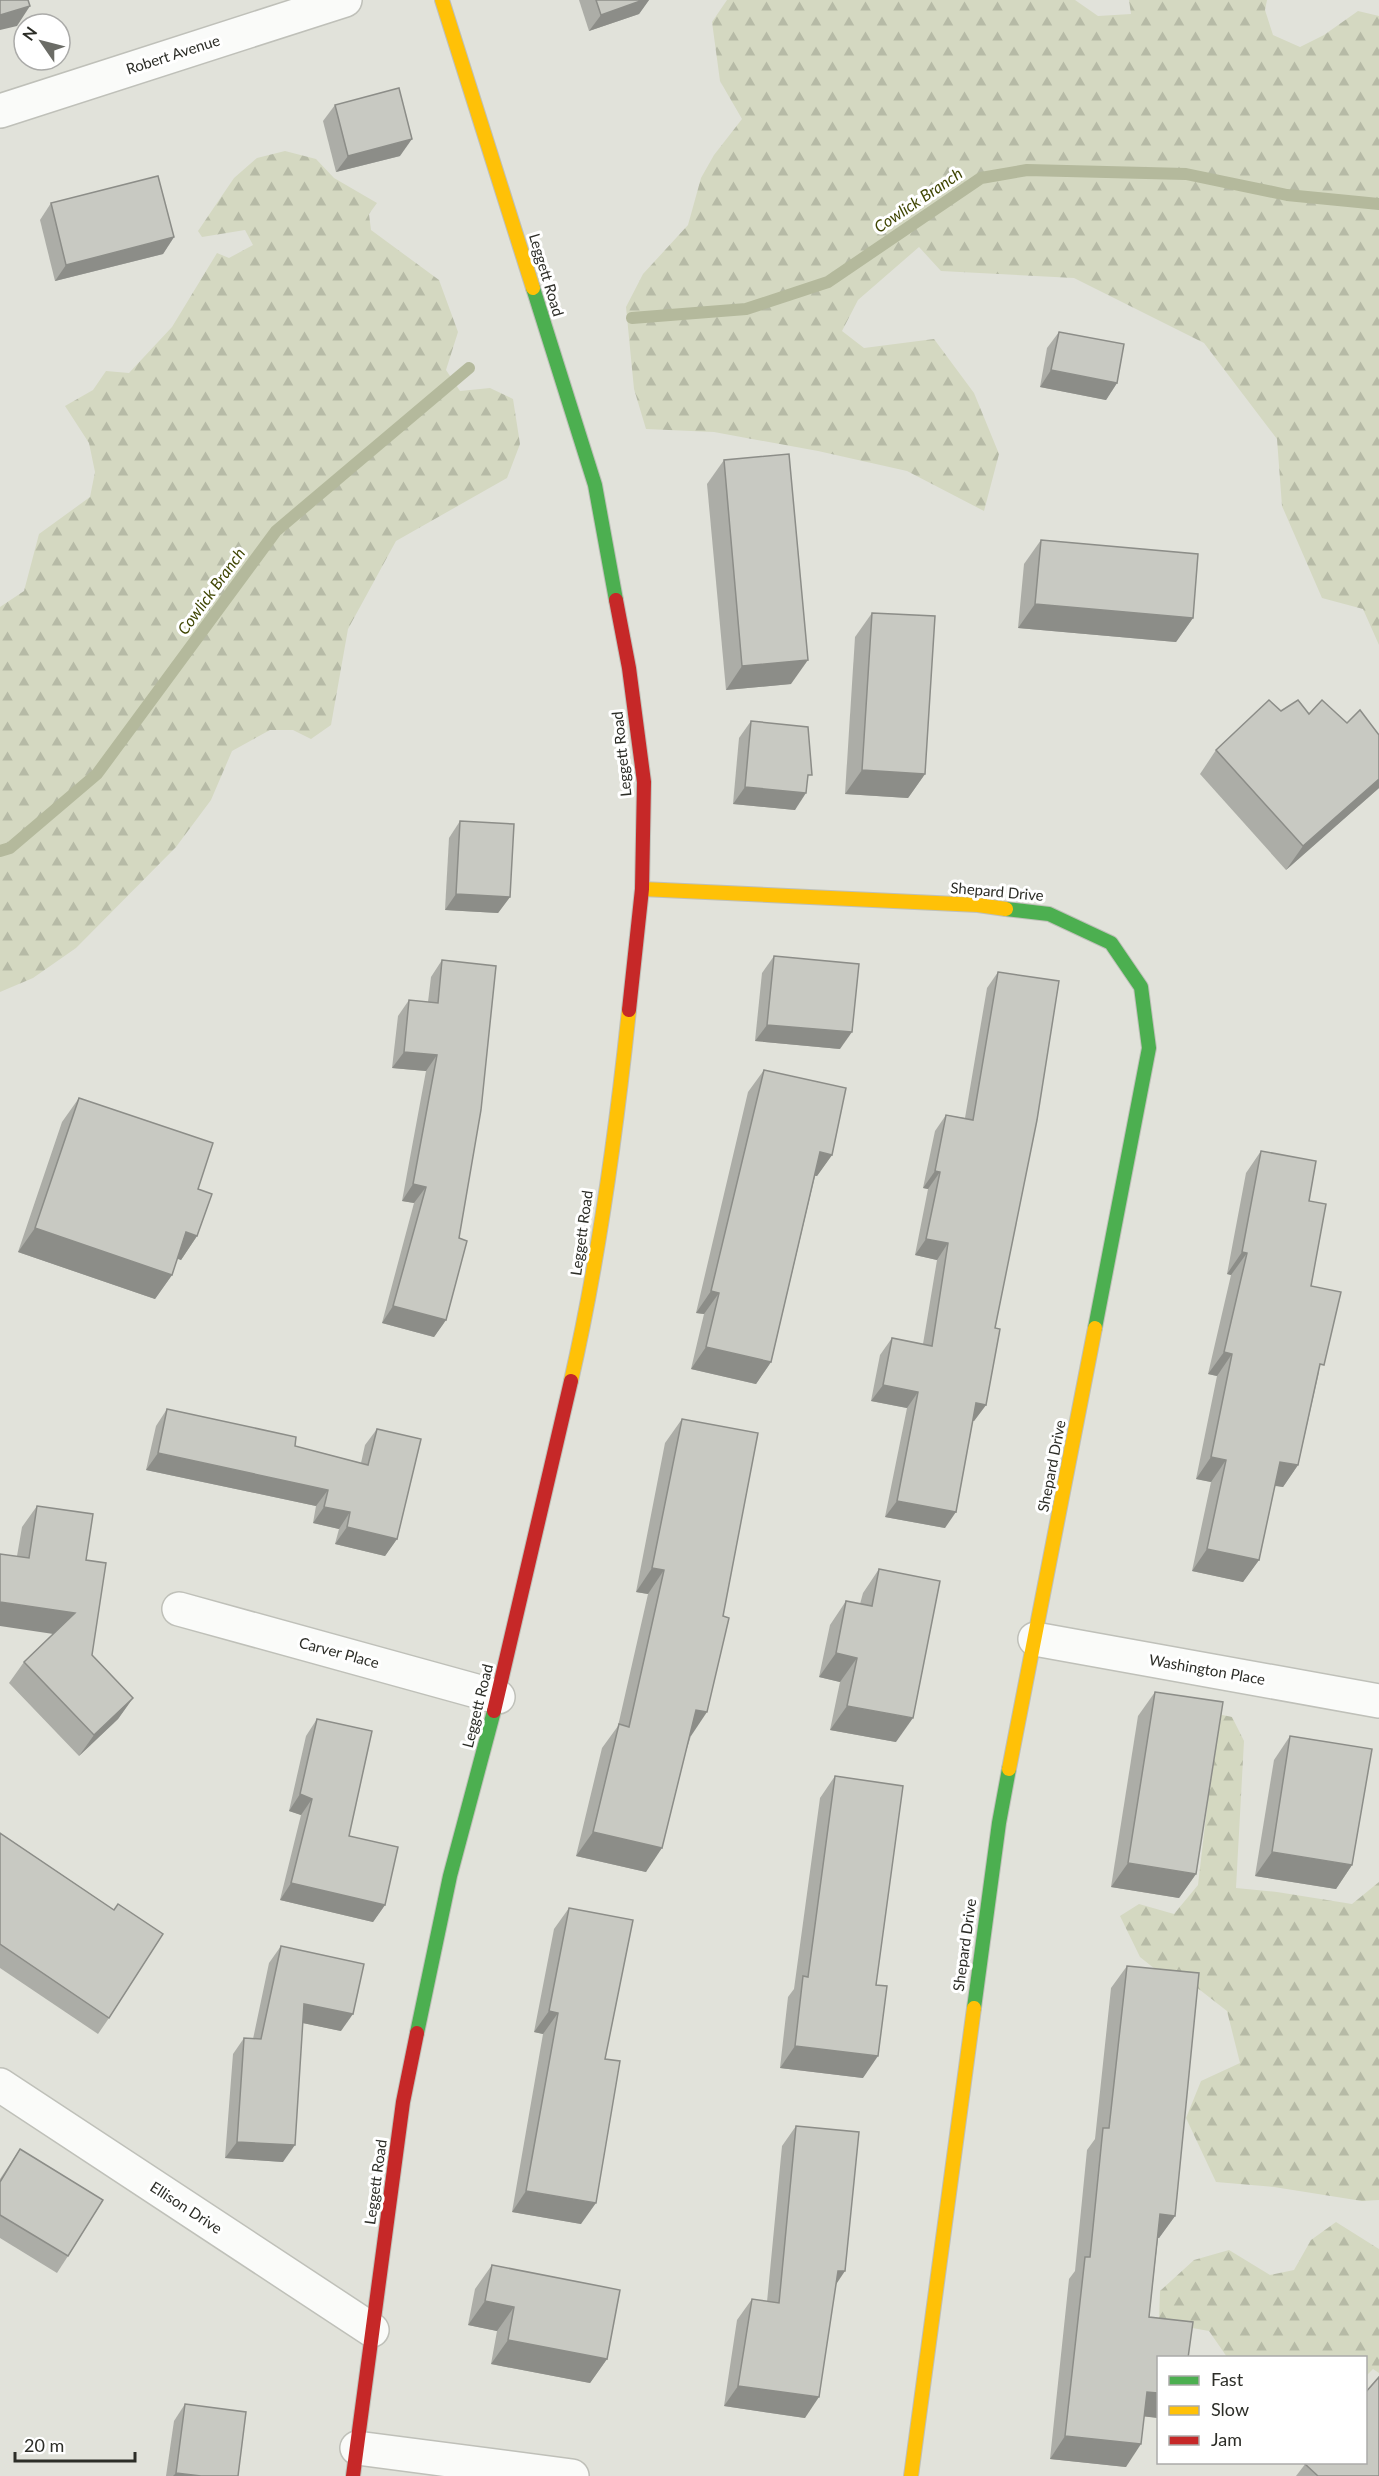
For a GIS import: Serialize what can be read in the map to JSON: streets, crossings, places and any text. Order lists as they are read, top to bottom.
{
  "streets": {
    "street": [
      "Robert Avenue",
      "Leggett Road",
      "Shepard Drive",
      "Carver Place",
      "Washington Place",
      "Ellison Drive"
    ]
  },
  "crossings": [
    ["Leggett Road", "Shepard Drive"],
    ["Leggett Road", "Carver Place"],
    ["Leggett Road", "Ellison Drive"],
    ["Shepard Drive", "Washington Place"]
  ],
  "water": ["Cowlick Branch"],
  "legend": ["Fast", "Slow", "Jam"],
  "scale_bar": "20 m",
  "north": "top left"
}
